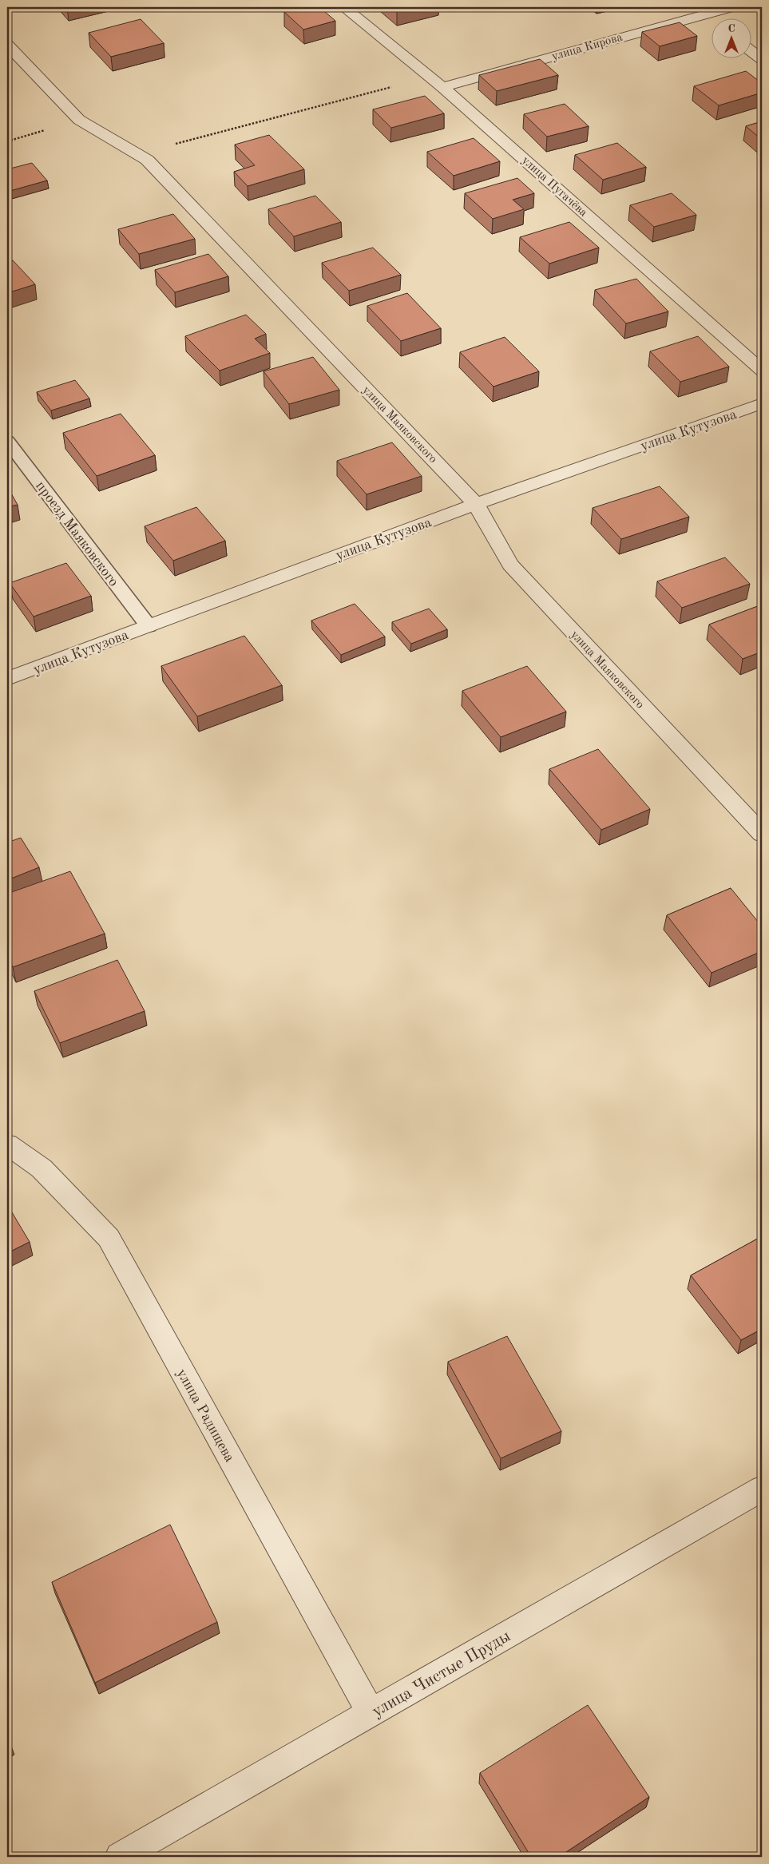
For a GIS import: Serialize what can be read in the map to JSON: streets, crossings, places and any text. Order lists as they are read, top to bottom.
{
  "streets": {
    "street": [
      "улица Кирова",
      "улица Пугачёва",
      "улица Маяковского",
      "улица Кутузова",
      "улица Радищева",
      "улица Чистые Пруды"
    ],
    "lane": ["проезд Маяковского"]
  },
  "crossings": [
    ["улица Кирова", "улица Пугачёва"],
    ["улица Маяковского", "улица Кутузова"],
    ["улица Кутузова", "проезд Маяковского"],
    ["улица Радищева", "улица Чистые Пруды"]
  ],
  "north": "top"
}
